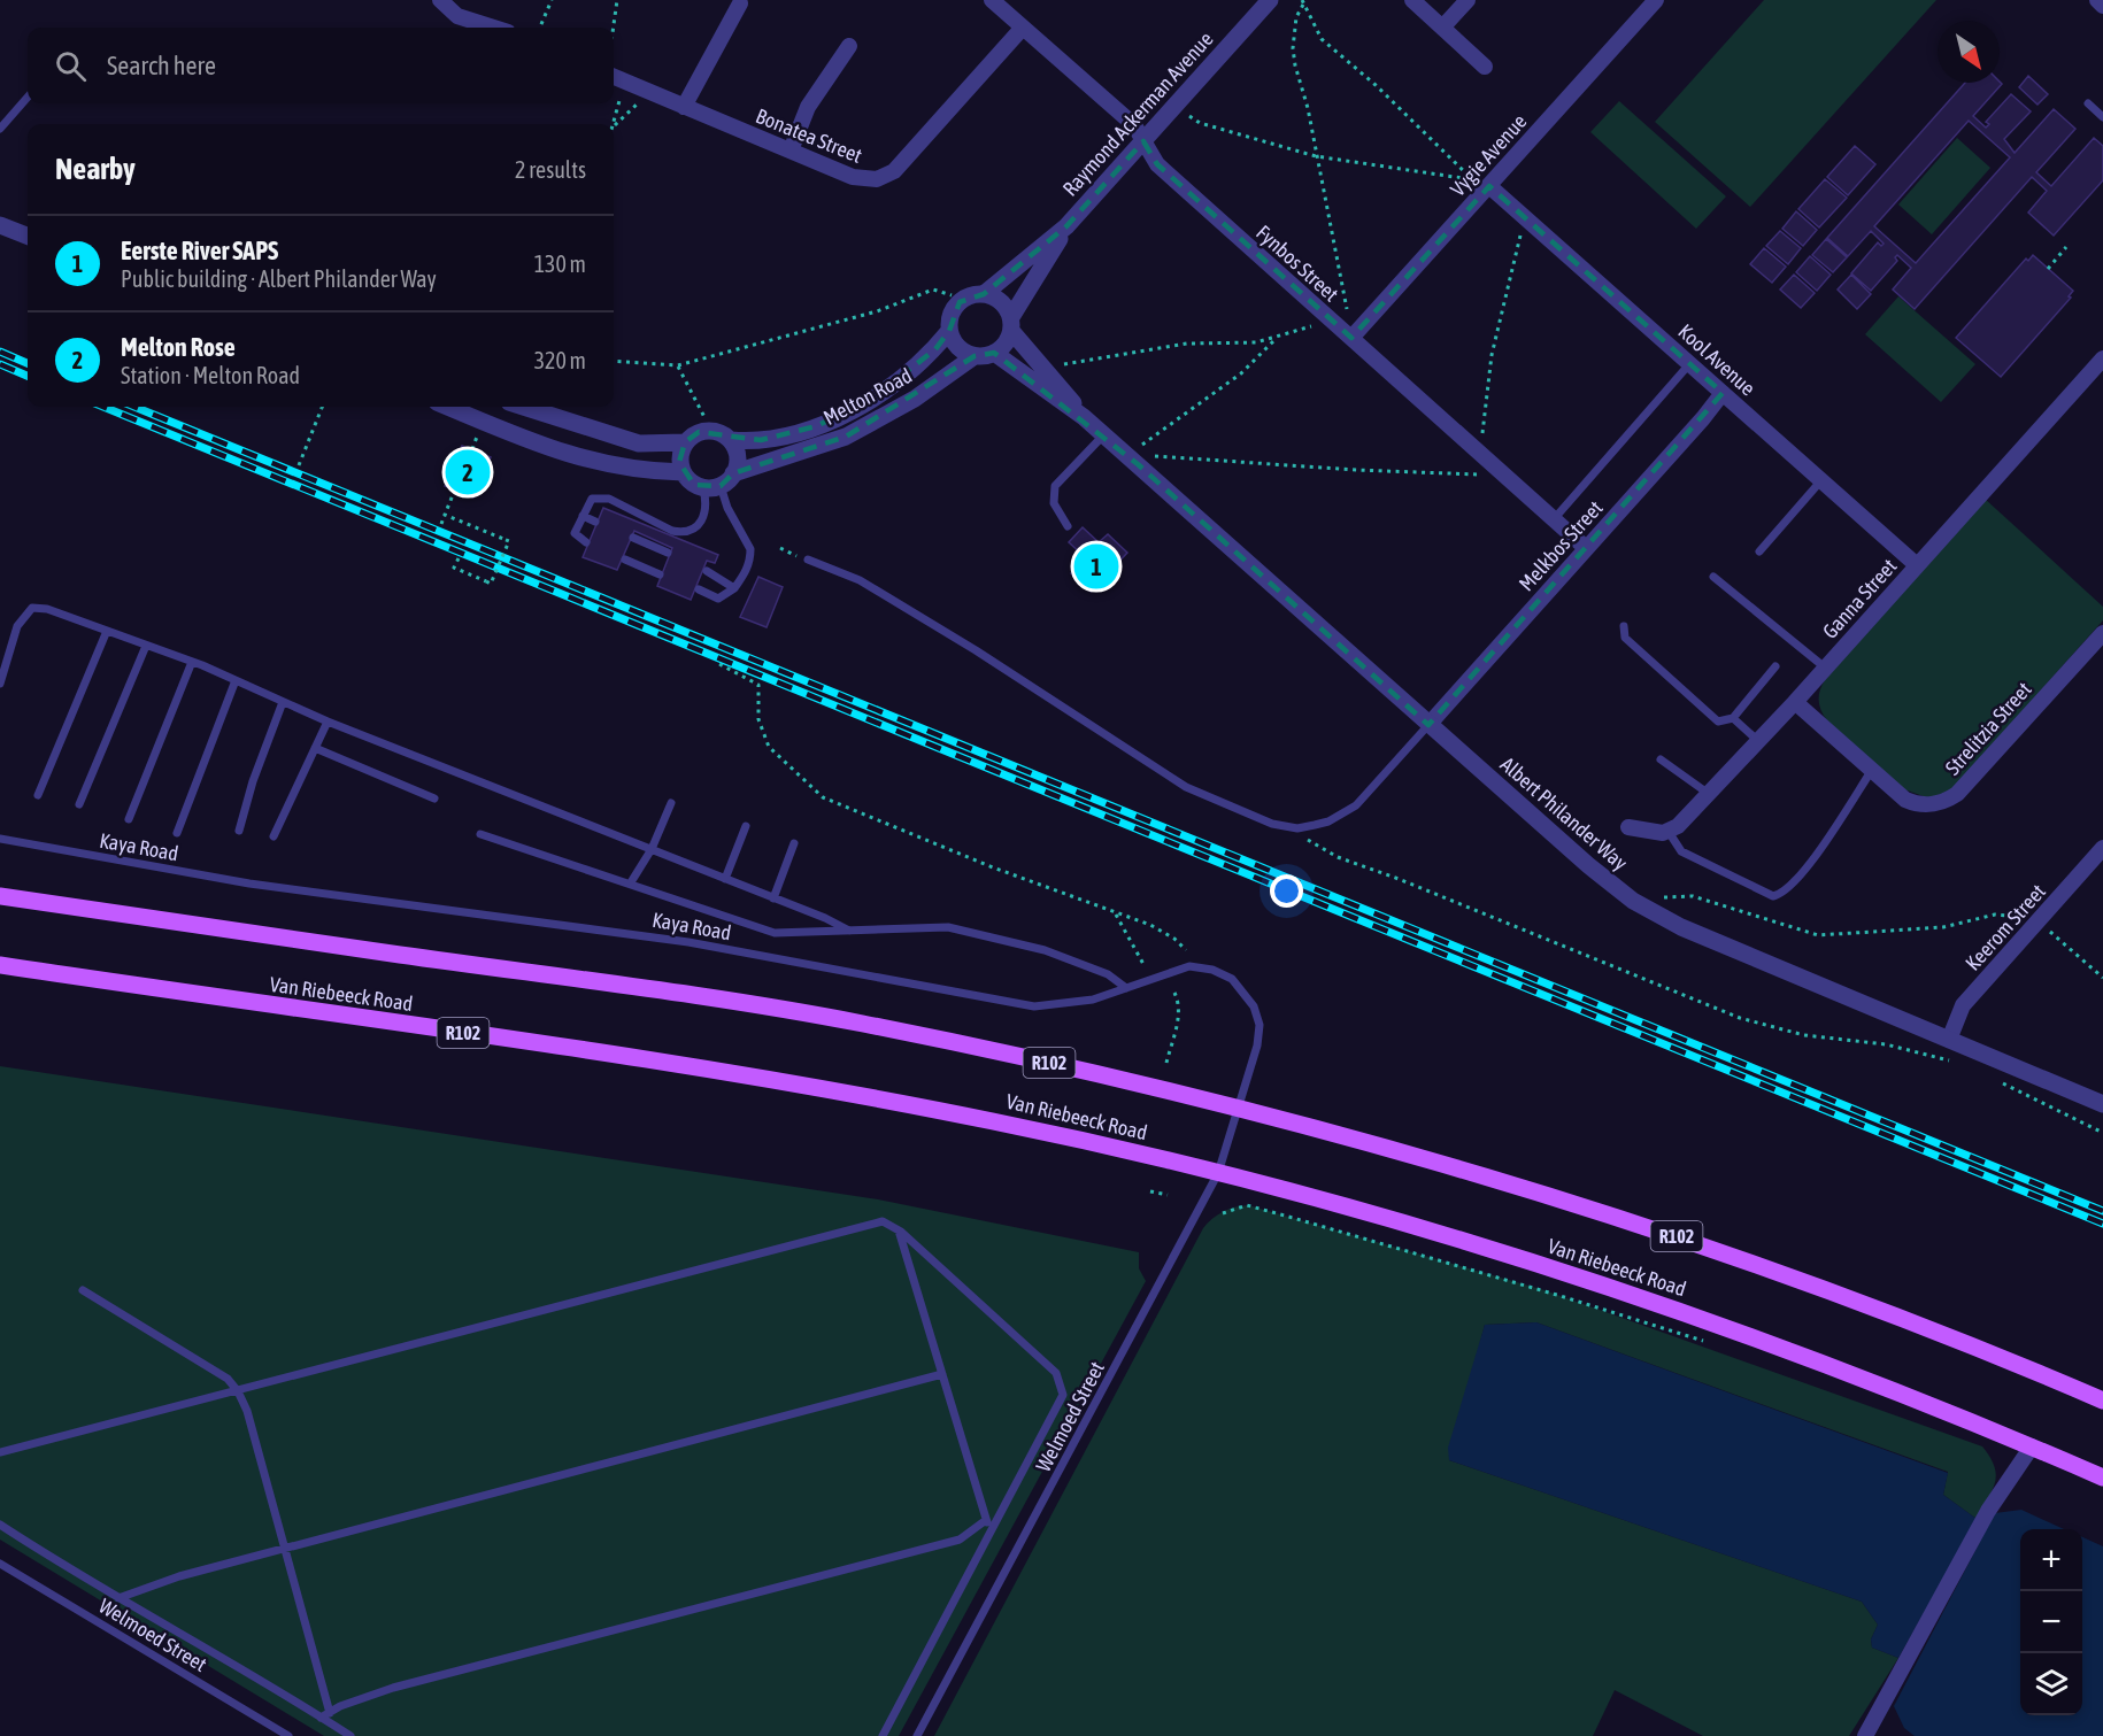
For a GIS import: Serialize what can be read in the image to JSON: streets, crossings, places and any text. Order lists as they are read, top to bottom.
{
  "streets": {
    "main road": ["Van Riebeeck Road", "R102"],
    "street": [
      "Raymond Ackerman Avenue",
      "Bonatea Street",
      "Vygie Avenue",
      "Fynbos Street",
      "Kool Avenue",
      "Melton Road",
      "Melkbos Street",
      "Ganna Street",
      "Strelitzia Street",
      "Albert Philander Way",
      "Keerom Street"
    ],
    "lane": ["Kaya Road", "Welmoed Street"]
  },
  "crossings": [
    ["Raymond Ackerman Avenue", "Fynbos Street"],
    ["Raymond Ackerman Avenue", "Melton Road"],
    ["Raymond Ackerman Avenue", "Albert Philander Way"],
    ["Bonatea Street", "Fynbos Street"],
    ["Vygie Avenue", "Fynbos Street"],
    ["Vygie Avenue", "Kool Avenue"],
    ["Fynbos Street", "Melkbos Street"],
    ["Kool Avenue", "Melkbos Street"],
    ["Kool Avenue", "Ganna Street"],
    ["Melton Road", "Albert Philander Way"],
    ["Melkbos Street", "Albert Philander Way"],
    ["Ganna Street", "Strelitzia Street"],
    ["Albert Philander Way", "Keerom Street"],
    ["Kaya Road", "R102"],
    ["Kaya Road", "Welmoed Street"],
    ["Van Riebeeck Road", "Welmoed Street"],
    ["R102", "Welmoed Street"]
  ],
  "north": "bottom right",
  "page": {
    "search": "Search here",
    "heading": ["Nearby", "2 results"],
    "list": [
      {
        "mark": "1",
        "name": "Eerste River SAPS",
        "note": "Public building · Albert Philander Way",
        "value": "130 m"
      },
      {
        "mark": "2",
        "name": "Melton Rose",
        "note": "Station · Melton Road",
        "value": "320 m"
      }
    ],
    "pins": ["2", "1"],
    "map_buttons": ["+", "−"]
  }
}
